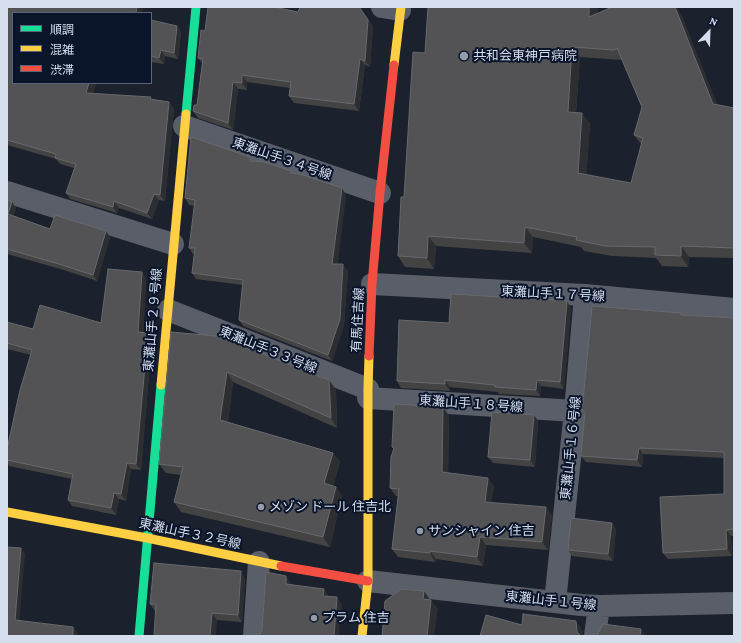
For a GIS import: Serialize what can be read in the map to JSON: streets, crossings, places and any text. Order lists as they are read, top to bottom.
{
  "streets": {
    "street": [
      "東灘山手３４号線",
      "東灘山手１７号線",
      "東灘山手２９号線",
      "有馬住吉線",
      "東灘山手３３号線",
      "東灘山手１８号線",
      "東灘山手１６号線",
      "東灘山手３２号線",
      "東灘山手１号線"
    ]
  },
  "crossings": [
    ["東灘山手３４号線", "東灘山手２９号線"],
    ["東灘山手３４号線", "有馬住吉線"],
    ["東灘山手１７号線", "有馬住吉線"],
    ["東灘山手１７号線", "東灘山手１６号線"],
    ["東灘山手２９号線", "東灘山手３３号線"],
    ["東灘山手２９号線", "東灘山手３２号線"],
    ["有馬住吉線", "東灘山手３３号線"],
    ["有馬住吉線", "東灘山手１８号線"],
    ["有馬住吉線", "東灘山手３２号線"],
    ["有馬住吉線", "東灘山手１号線"],
    ["東灘山手３３号線", "東灘山手１８号線"],
    ["東灘山手１８号線", "東灘山手１６号線"],
    ["東灘山手１６号線", "東灘山手１号線"],
    ["東灘山手３２号線", "東灘山手１号線"]
  ],
  "places": [
    "共和会東神戸病院",
    "メゾン ドール 住吉北",
    "サンシャイン 住吉",
    "プラム 住吉"
  ],
  "legend": ["順調", "混雑", "渋滞"],
  "north": "top right"
}
